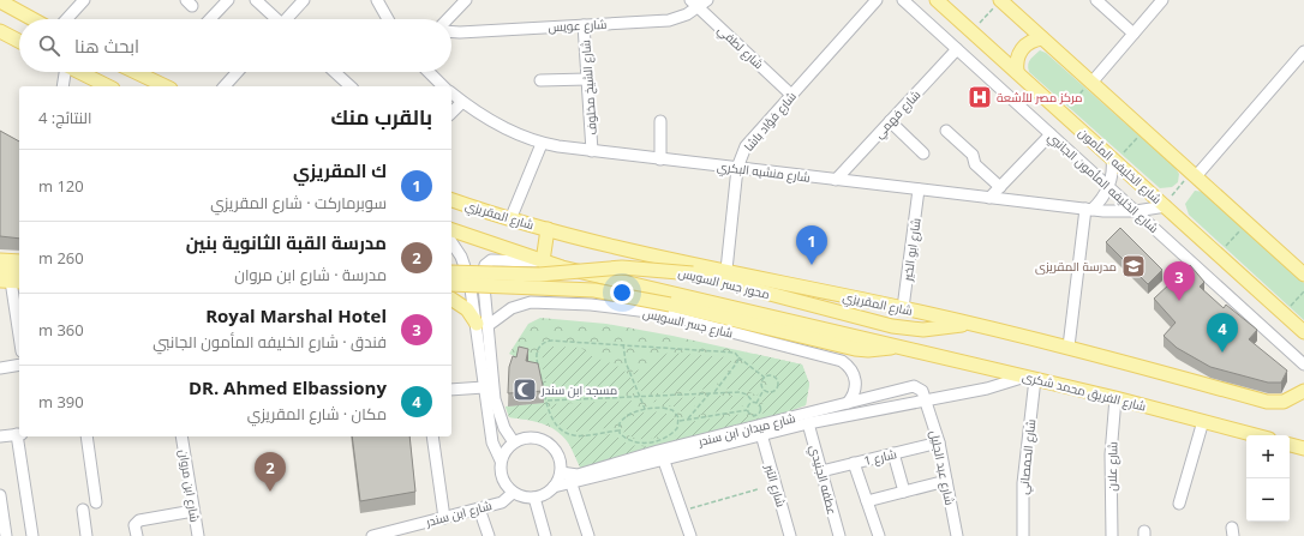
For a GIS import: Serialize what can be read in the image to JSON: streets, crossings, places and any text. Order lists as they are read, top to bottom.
{
  "streets": {
    "main road": [
      "شارع الخليفه المأمون",
      "شارع المقريزي",
      "محور جسر السويس",
      "شارع الفريق محمد شكرى"
    ],
    "street": [
      "شارع عويس",
      "شارع لطفي",
      "شارع الشيخ مخلوف",
      "شارع فهمي",
      "شارع فؤاد باشا",
      "شارع منشيه البكري",
      "شارع الخليفه المأمون الجانبي",
      "شارع ابو الخير",
      "شارع جسر السويس",
      "شارع ميدان ابن سندر",
      "شارع 1",
      "شارع الحمصاني",
      "شارع علان",
      "شارع عبد الجليل",
      "عطفه الجنيدي",
      "شارع ابن مروان",
      "شارع التبر",
      "شارع ابن سندر"
    ]
  },
  "crossings": [
    ["شارع عويس", "شارع لطفي"],
    ["شارع عويس", "شارع الشيخ مخلوف"],
    ["شارع لطفي", "شارع فؤاد باشا"],
    ["شارع الشيخ مخلوف", "شارع منشيه البكري"],
    ["شارع فهمي", "شارع منشيه البكري"],
    ["شارع فهمي", "شارع الخليفه المأمون الجانبي"],
    ["شارع فؤاد باشا", "شارع منشيه البكري"],
    ["شارع فؤاد باشا", "شارع المقريزي"],
    ["شارع الخليفه المأمون", "شارع منشيه البكري"],
    ["شارع منشيه البكري", "شارع الخليفه المأمون الجانبي"],
    ["شارع منشيه البكري", "شارع ابو الخير"],
    ["شارع المقريزي", "شارع ابو الخير"],
    ["شارع المقريزي", "محور جسر السويس"],
    ["شارع جسر السويس", "شارع ميدان ابن سندر"],
    ["شارع الفريق محمد شكرى", "شارع ميدان ابن سندر"],
    ["شارع الفريق محمد شكرى", "شارع الحمصاني"],
    ["شارع الفريق محمد شكرى", "شارع علان"],
    ["شارع ميدان ابن سندر", "شارع الحمصاني"],
    ["شارع ميدان ابن سندر", "شارع عبد الجليل"],
    ["شارع ميدان ابن سندر", "عطفه الجنيدي"],
    ["شارع ميدان ابن سندر", "شارع التبر"],
    ["شارع ميدان ابن سندر", "شارع ابن سندر"],
    ["شارع 1", "شارع عبد الجليل"],
    ["شارع 1", "عطفه الجنيدي"]
  ],
  "places": {
    "hospital": ["مركز مصر للأشعة"],
    "school or university": ["مدرسة المقريزى"],
    "mosque": ["مسجد ابن سندر"]
  },
  "page": {
    "search": "ابحث هنا",
    "heading": ["بالقرب منك", "النتائج: 4"],
    "list": [
      {
        "mark": "1",
        "name": "ك المقريزي",
        "note": "سوبرماركت · شارع المقريزي",
        "value": "120 m"
      },
      {
        "mark": "2",
        "name": "مدرسة القبة الثانوية بنين",
        "note": "مدرسة · شارع ابن مروان",
        "value": "260 m"
      },
      {
        "mark": "3",
        "name": "Royal Marshal Hotel",
        "note": "فندق · شارع الخليفه المأمون الجانبي",
        "value": "360 m"
      },
      {
        "mark": "4",
        "name": "DR. Ahmed Elbassiony",
        "note": "مكان · شارع المقريزي",
        "value": "390 m"
      }
    ],
    "pins": [
      "1",
      "3",
      "4",
      "2"
    ],
    "map_buttons": ["+", "−"]
  }
}
